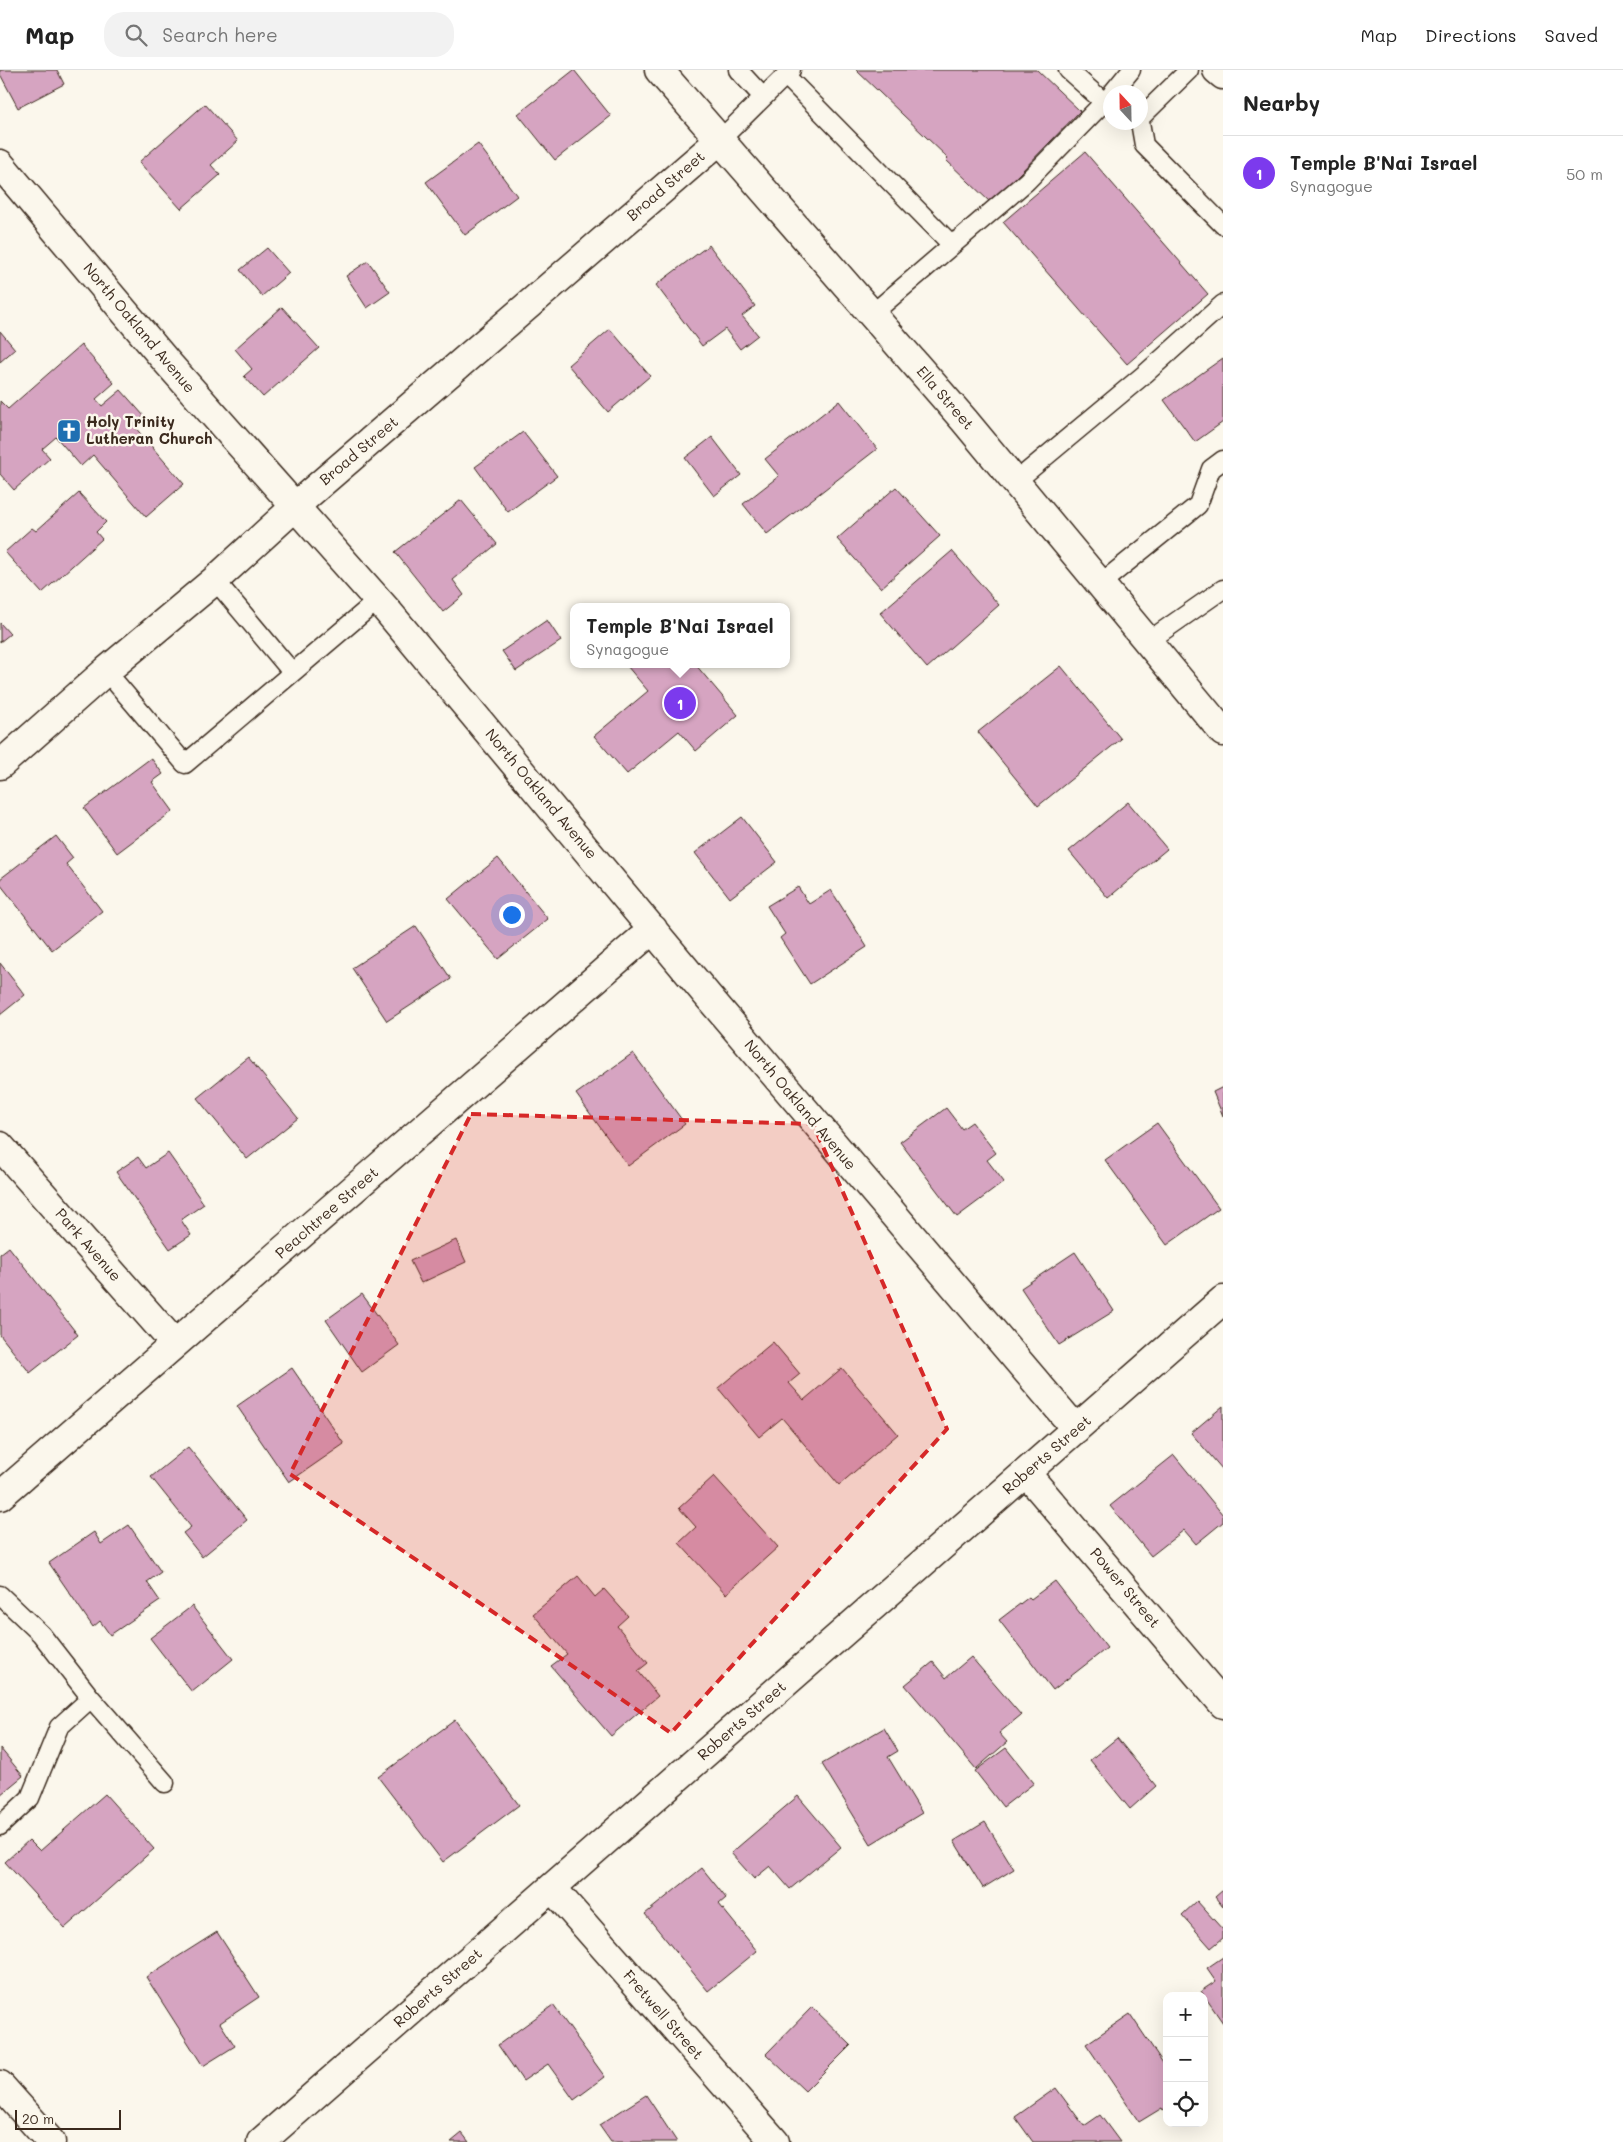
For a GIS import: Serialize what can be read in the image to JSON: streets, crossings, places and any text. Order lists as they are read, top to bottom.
{
  "streets": {
    "street": [
      "Broad Street",
      "North Oakland Avenue",
      "Ella Street",
      "Peachtree Street",
      "Park Avenue",
      "Roberts Street",
      "Power Street",
      "Fretwell Street"
    ]
  },
  "crossings": [
    ["Broad Street", "North Oakland Avenue"],
    ["Broad Street", "Ella Street"],
    ["North Oakland Avenue", "Peachtree Street"],
    ["North Oakland Avenue", "Roberts Street"],
    ["Peachtree Street", "Park Avenue"],
    ["Roberts Street", "Power Street"],
    ["Roberts Street", "Fretwell Street"]
  ],
  "places": {
    "church": ["Holy Trinity Lutheran Church"]
  },
  "scale_bar": "20 m",
  "north": "top",
  "page": {
    "header": "Map",
    "search": "Search here",
    "nav": ["Map", "Directions", "Saved"],
    "heading": "Nearby",
    "list": [
      {
        "mark": "1",
        "name": "Temple B'Nai Israel",
        "note": "Synagogue",
        "value": "50 m"
      }
    ],
    "popup": ["Temple B'Nai Israel", "Synagogue"],
    "pins": "1",
    "map_buttons": ["+", "−"],
    "scale": "20 m"
  }
}
